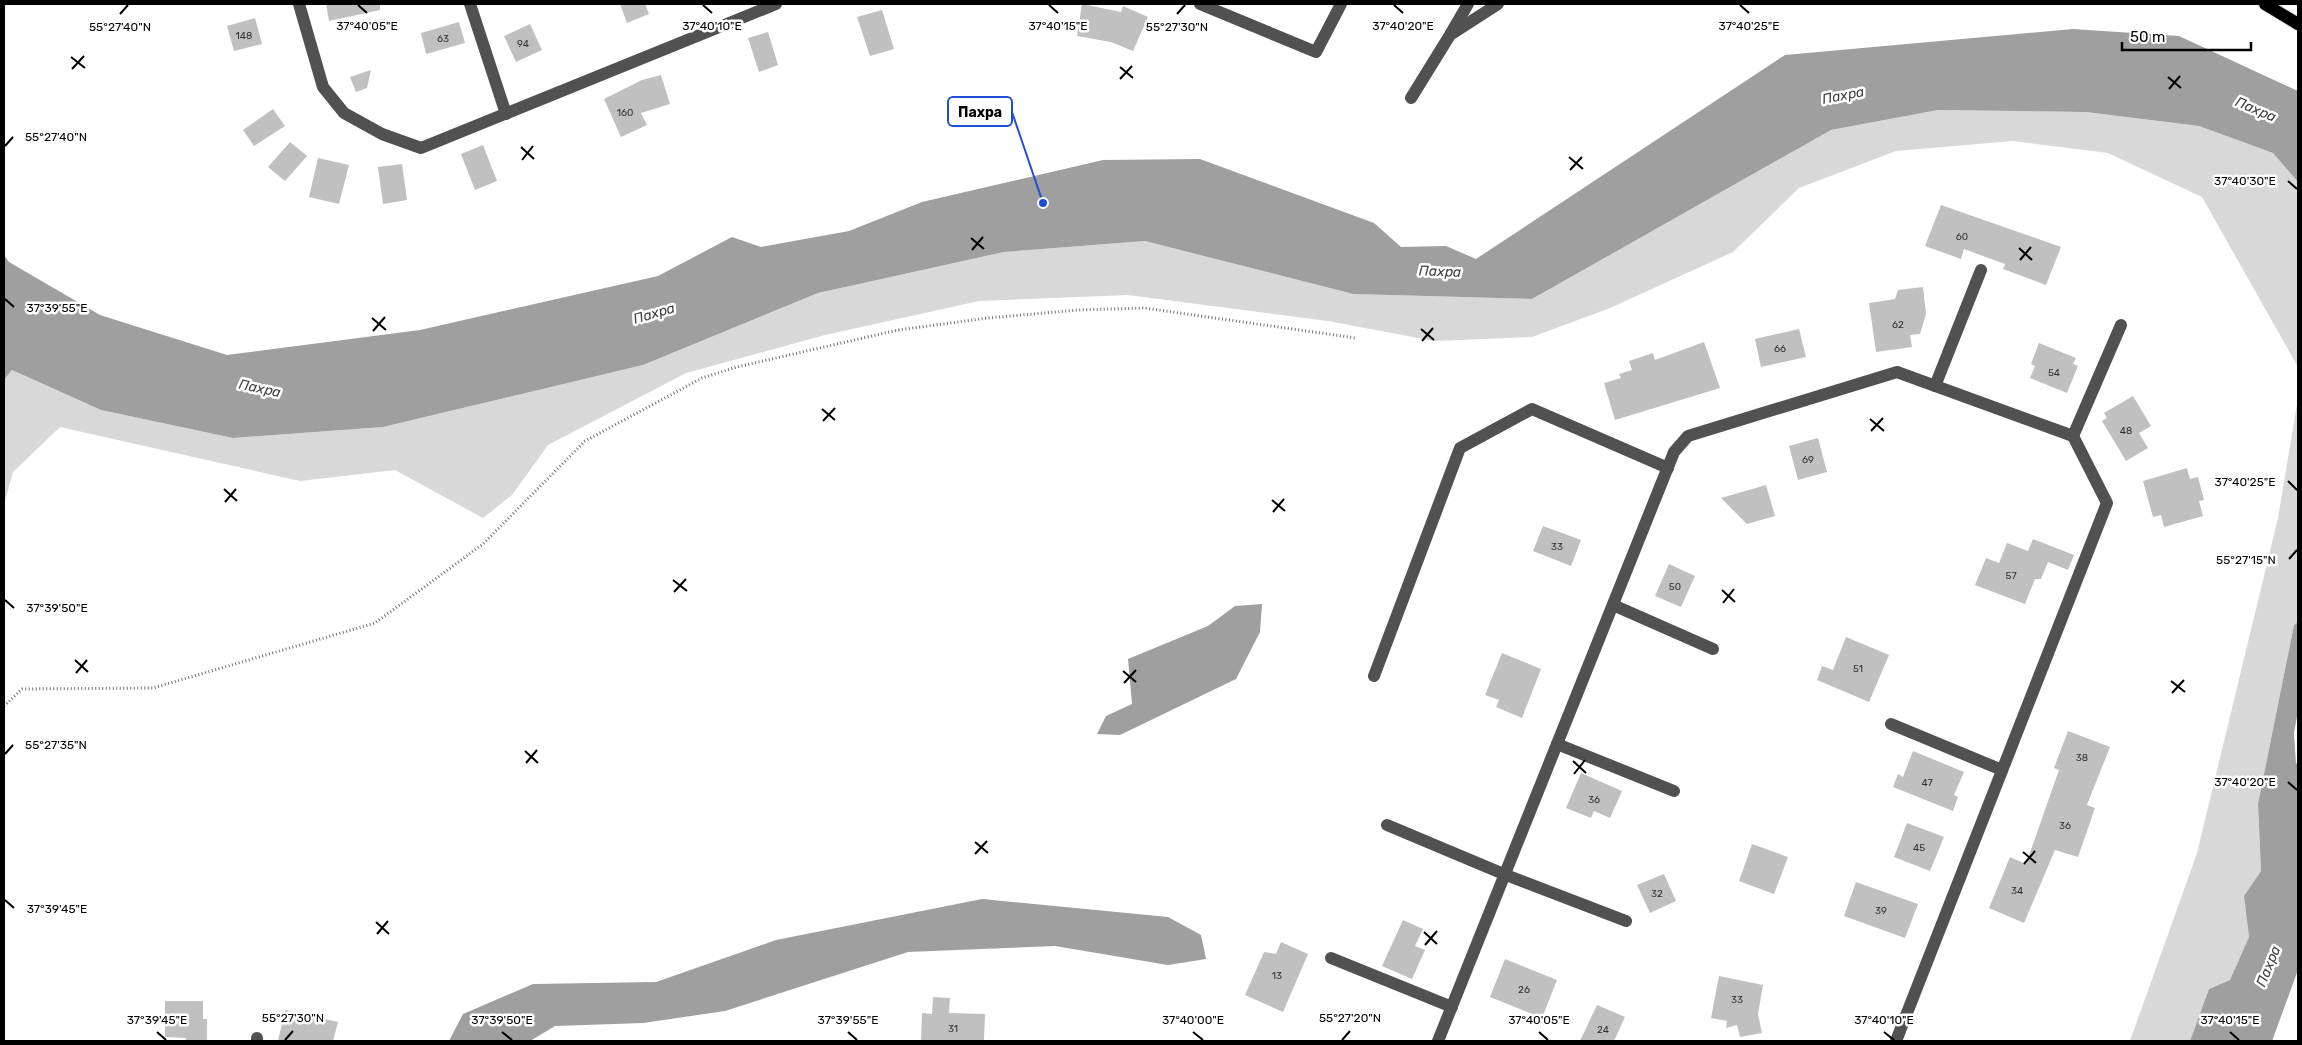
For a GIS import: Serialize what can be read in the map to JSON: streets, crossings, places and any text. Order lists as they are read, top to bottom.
{
  "water": ["Пахра"],
  "places": ["Пахра"],
  "house_numbers": [
    "148",
    "63",
    "94",
    "160",
    "60",
    "62",
    "66",
    "54",
    "48",
    "69",
    "33",
    "57",
    "50",
    "51",
    "38",
    "47",
    "36",
    "36",
    "45",
    "34",
    "32",
    "39",
    "13",
    "26",
    "33",
    "31",
    "24"
  ],
  "scale_bar": "50 m",
  "coordinates": [
    "37°40'05\"E",
    "37°40'10\"E",
    "37°40'25\"E",
    "37°40'15\"E",
    "37°40'20\"E",
    "55°27'40\"N",
    "55°27'30\"N",
    "37°40'30\"E",
    "37°39'55\"E",
    "55°27'15\"N",
    "37°39'50\"E",
    "55°27'35\"N",
    "37°39'45\"E",
    "55°27'20\"N",
    "37°40'00\"E"
  ]
}
